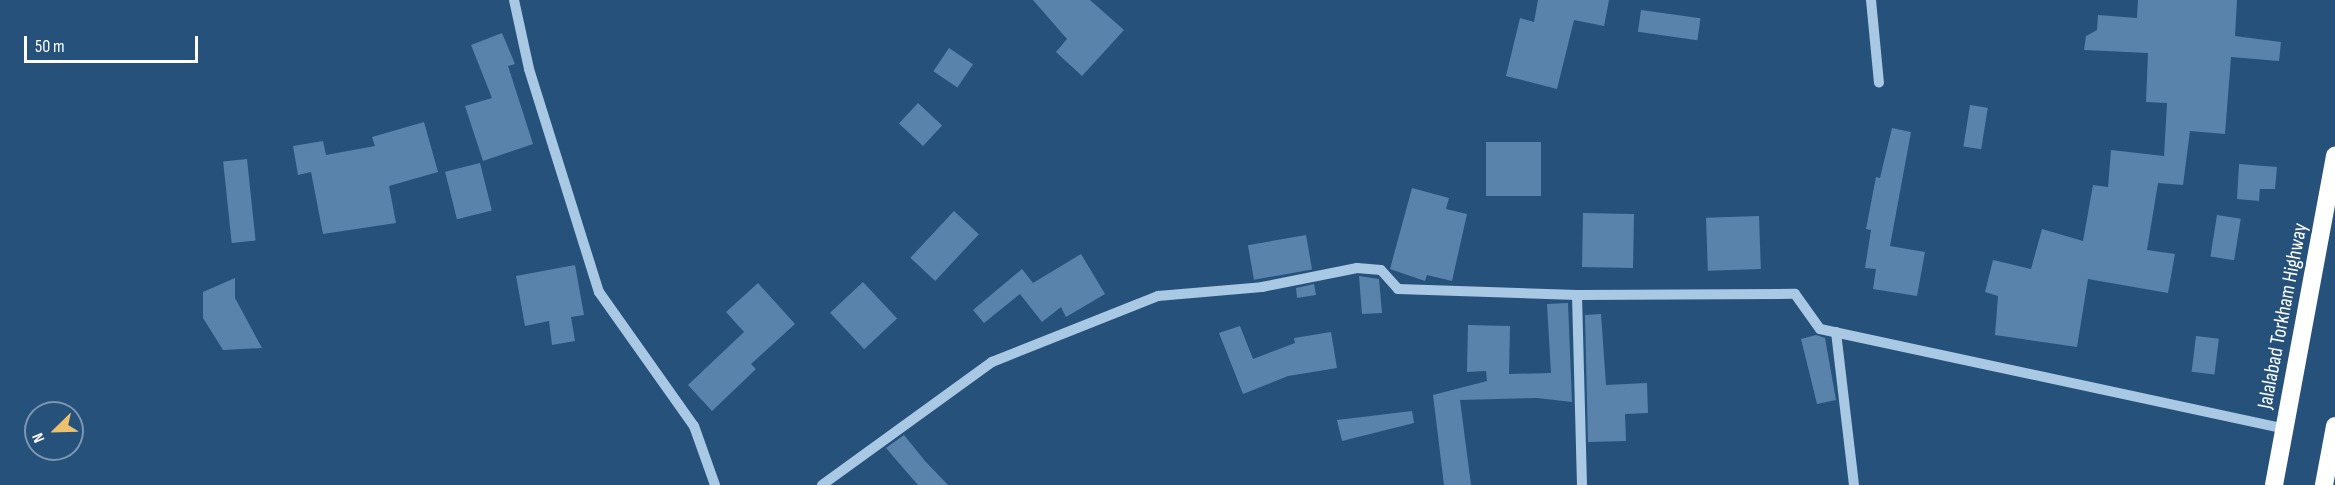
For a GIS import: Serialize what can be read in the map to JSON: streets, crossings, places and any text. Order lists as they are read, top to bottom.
{
  "streets": {
    "highway": ["Jalalabad Torkham Highway"]
  },
  "scale_bar": "50 m",
  "north": "bottom left"
}
